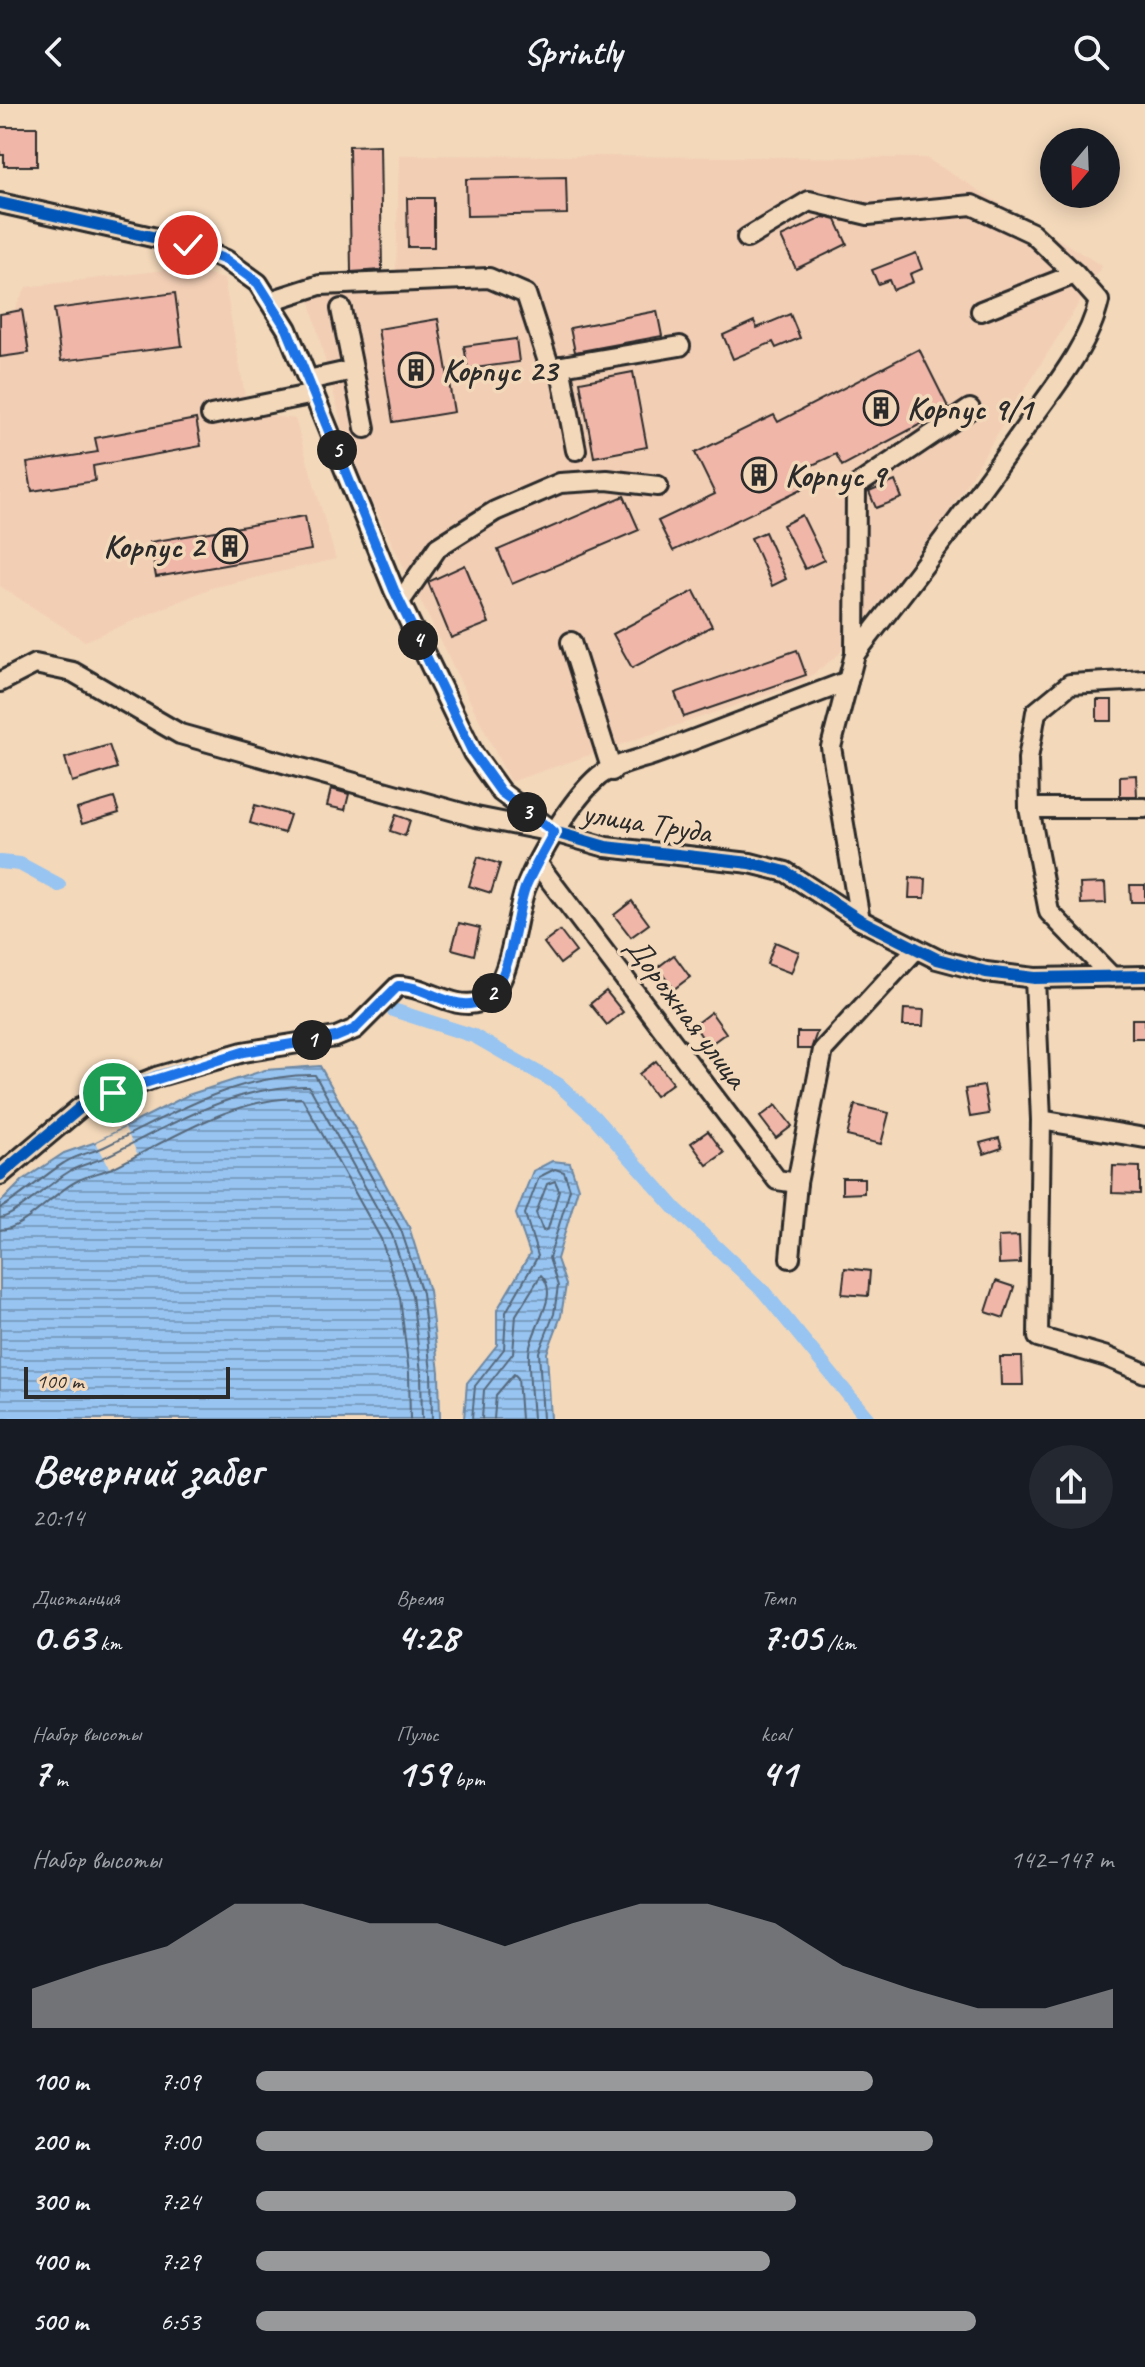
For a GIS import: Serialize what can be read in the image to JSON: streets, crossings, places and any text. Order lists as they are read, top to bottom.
{
  "streets": {
    "street": ["улица Труда", "Дорожная улица"]
  },
  "places": {
    "building": [
      "Корпус 23",
      "Корпус 9/1",
      "Корпус 9",
      "Корпус 2"
    ]
  },
  "scale_bar": "100 m",
  "north": "bottom",
  "page": {
    "header": "Sprintly",
    "pins": [
      "5",
      "4",
      "3",
      "2",
      "1"
    ],
    "scale": "100 m",
    "heading": ["Вечерний забег", "20:14"],
    "stats": [
      ["Дистанция", "0.63 km"],
      ["Время", "4:28"],
      ["Темп", "7:05 /km"],
      ["Набор высоты", "7 m"],
      ["Пульс", "159 bpm"],
      ["kcal", "41"]
    ],
    "chart": ["Набор высоты", "142–147 m"],
    "list": [
      {
        "name": "100 m",
        "note": "7:09"
      },
      {
        "name": "200 m",
        "note": "7:00"
      },
      {
        "name": "300 m",
        "note": "7:24"
      },
      {
        "name": "400 m",
        "note": "7:29"
      },
      {
        "name": "500 m",
        "note": "6:53"
      }
    ]
  }
}
